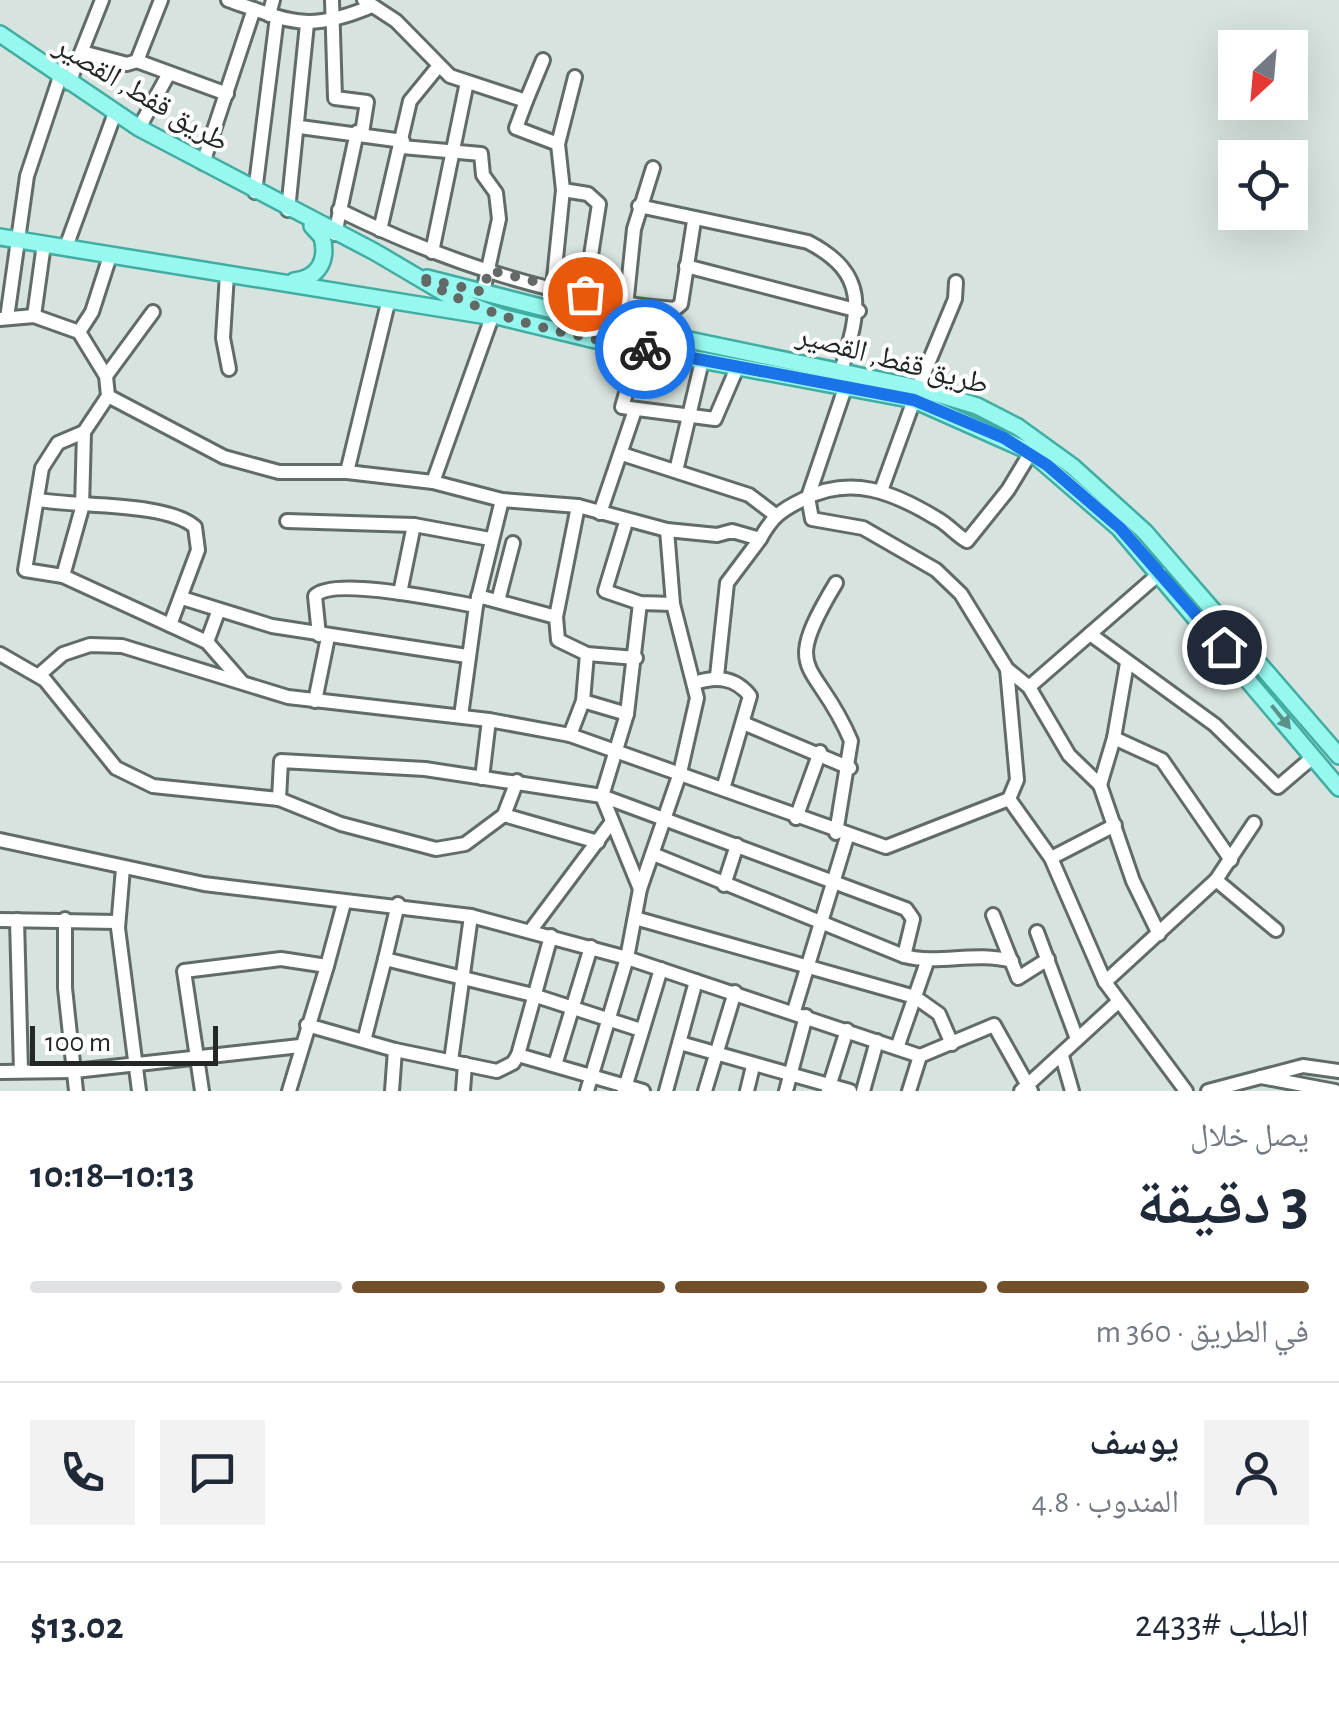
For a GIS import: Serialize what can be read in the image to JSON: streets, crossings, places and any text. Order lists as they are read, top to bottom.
{
  "streets": {
    "main road": ["طريق قفط, القصير"]
  },
  "scale_bar": "100 m",
  "north": "bottom left",
  "page": {
    "scale": "100 m",
    "heading": ["3 دقيقة", "يصل خلال", "10:13–10:18"],
    "panel": [
      "يوسف",
      "المندوب · 4.8",
      "الطلب #2433",
      "$13.02"
    ],
    "bar": "في الطريق · 360 m"
  }
}
